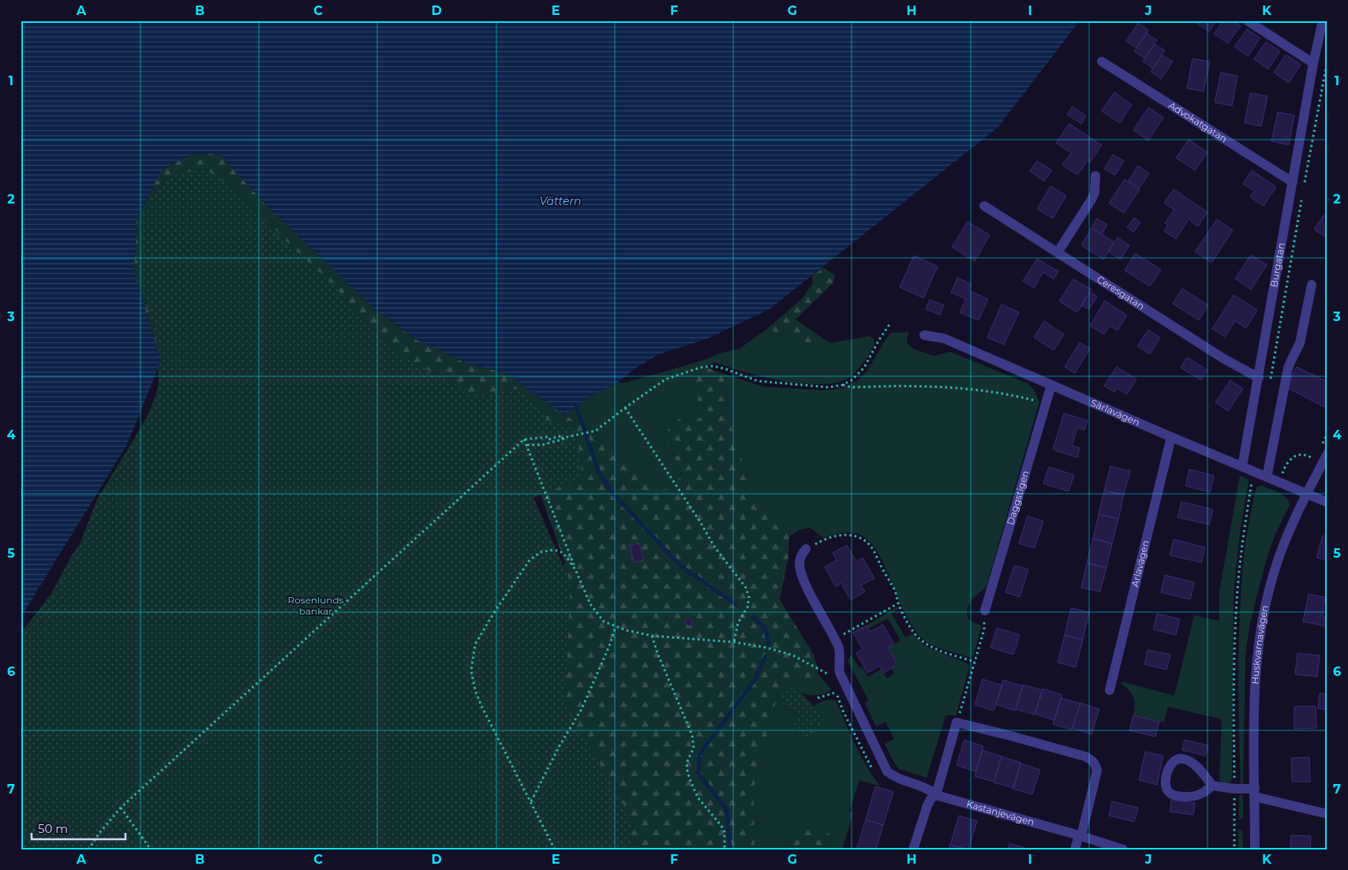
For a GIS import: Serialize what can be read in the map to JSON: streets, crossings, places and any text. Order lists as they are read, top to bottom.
{
  "streets": {
    "street": [
      "Advokatgatan",
      "Burgatan",
      "Ceresgatan",
      "Särlavägen",
      "Daggstigen",
      "Arlavägen",
      "Huskvarnavägen",
      "Kastanjevägen"
    ]
  },
  "crossings": [
    ["Advokatgatan", "Burgatan"],
    ["Burgatan", "Ceresgatan"],
    ["Burgatan", "Särlavägen"],
    ["Särlavägen", "Daggstigen"],
    ["Särlavägen", "Arlavägen"],
    ["Särlavägen", "Huskvarnavägen"]
  ],
  "water": ["Vättern"],
  "parks": ["Rosenlunds bankar"],
  "scale_bar": "50 m",
  "grid": {
    "columns": [
      "A",
      "B",
      "C",
      "D",
      "E",
      "F",
      "G",
      "H",
      "I",
      "J",
      "K"
    ],
    "rows": [
      "1",
      "2",
      "3",
      "4",
      "5",
      "6",
      "7"
    ]
  }
}
